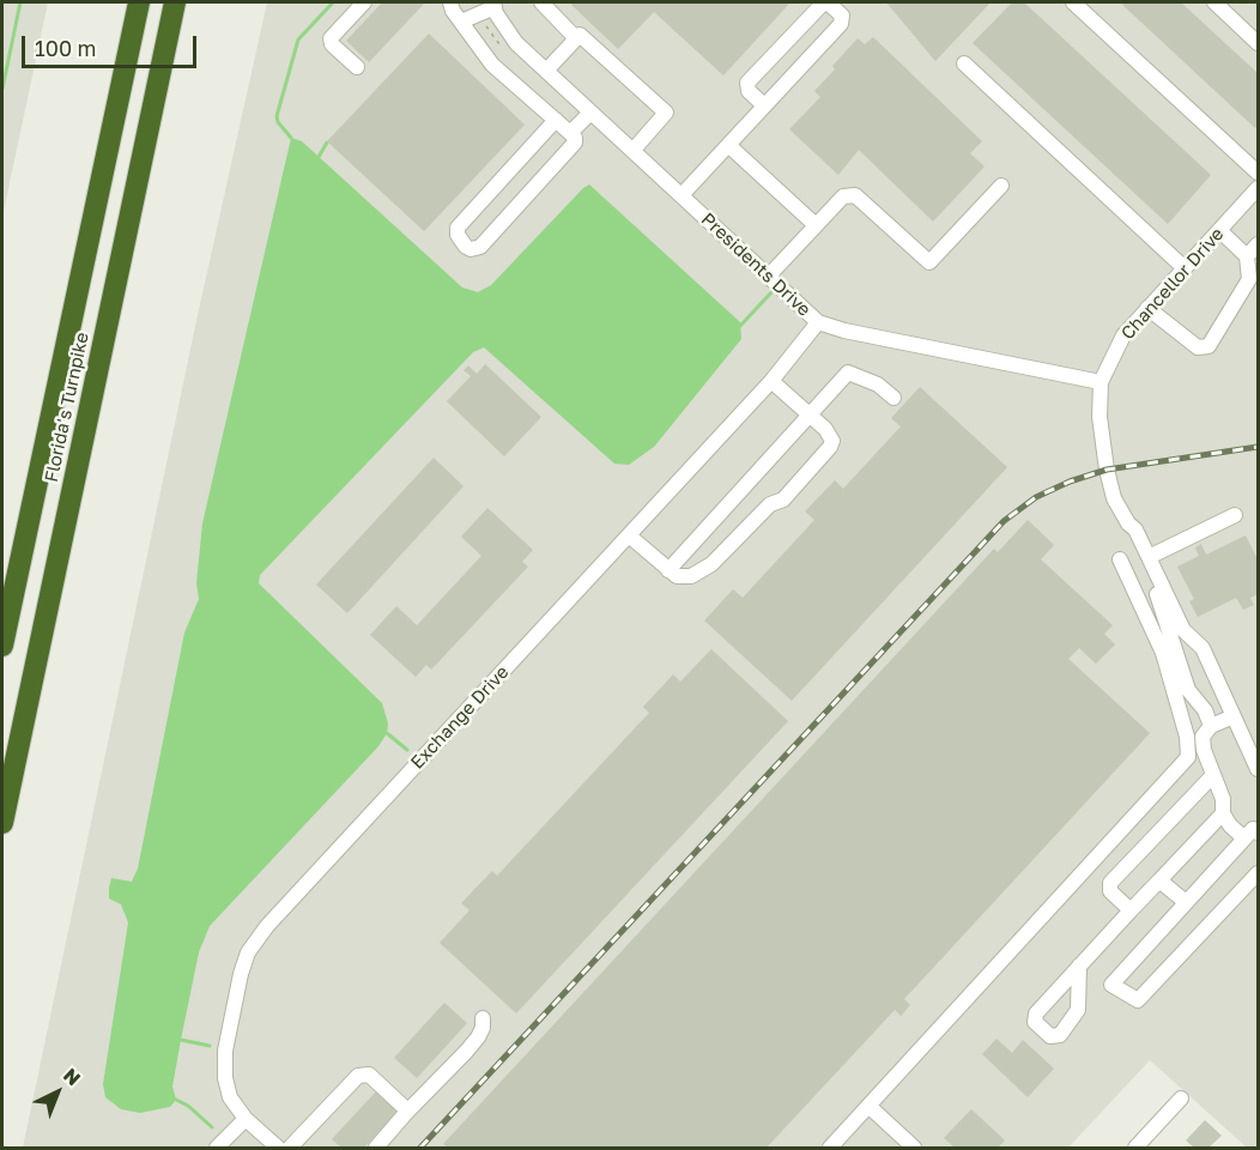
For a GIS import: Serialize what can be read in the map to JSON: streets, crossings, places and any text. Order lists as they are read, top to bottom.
{
  "streets": {
    "highway": ["Florida's Turnpike"],
    "street": ["Presidents Drive", "Chancellor Drive", "Exchange Drive"]
  },
  "crossings": [
    ["Presidents Drive", "Chancellor Drive"],
    ["Presidents Drive", "Exchange Drive"]
  ],
  "scale_bar": "100 m",
  "north": "top right"
}
